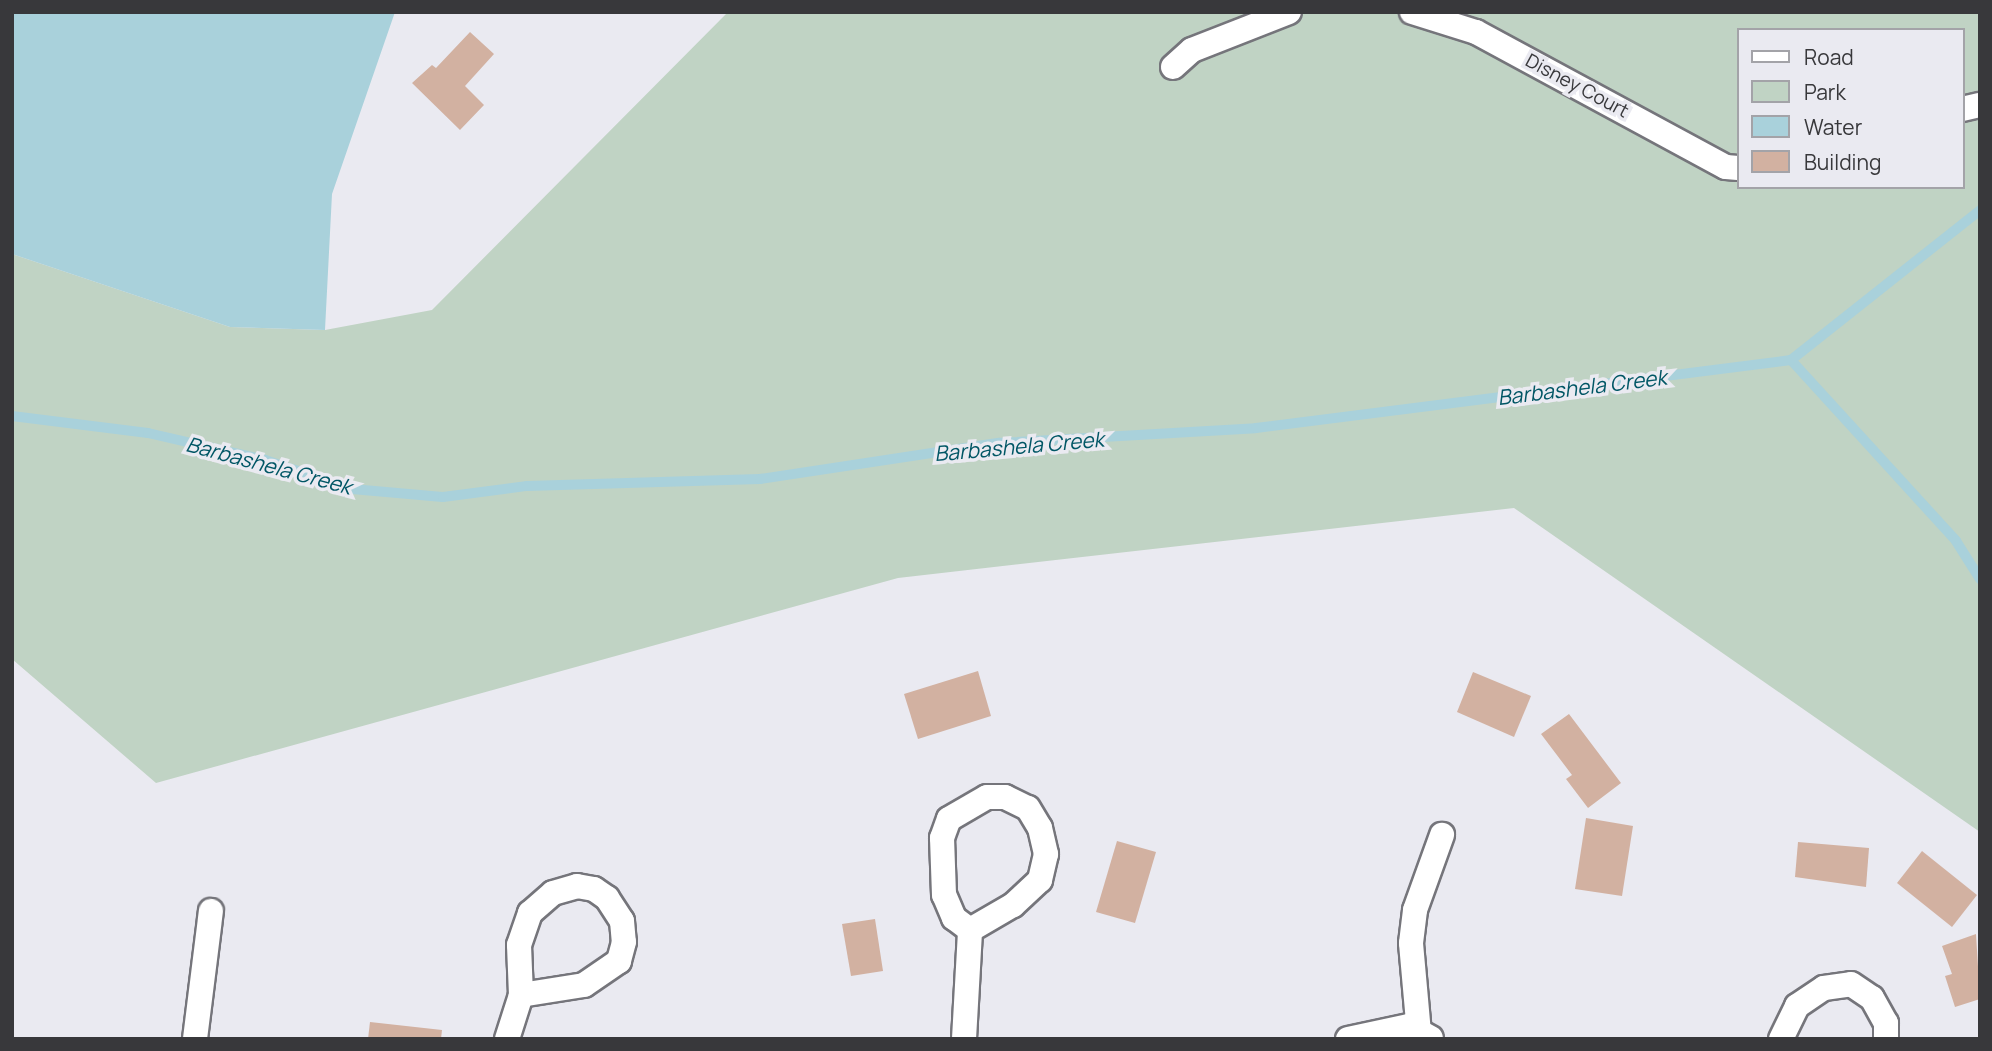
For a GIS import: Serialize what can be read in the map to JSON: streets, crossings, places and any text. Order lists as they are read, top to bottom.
{
  "streets": {
    "street": ["Disney Court"]
  },
  "water": ["Barbashela Creek"],
  "legend": [
    "Road",
    "Park",
    "Water",
    "Building"
  ]
}
